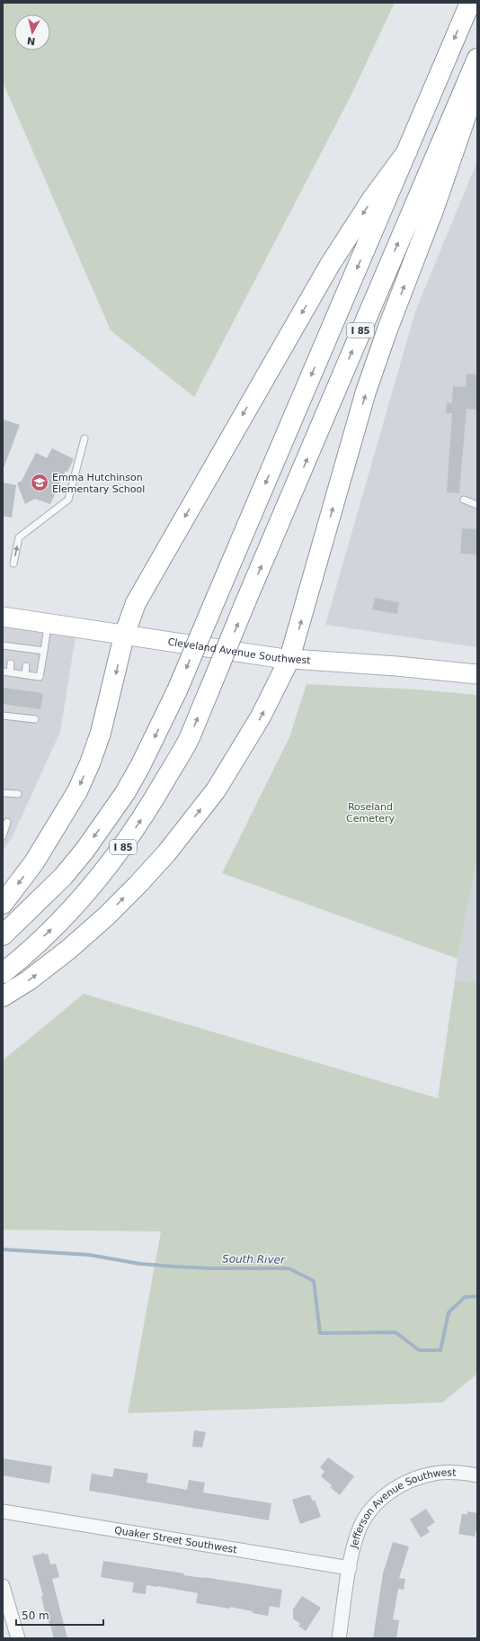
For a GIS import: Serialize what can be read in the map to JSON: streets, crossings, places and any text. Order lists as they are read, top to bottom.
{
  "streets": {
    "highway": ["I 85"],
    "main road": ["Cleveland Avenue Southwest"],
    "street": ["Jefferson Avenue Southwest", "Quaker Street Southwest"]
  },
  "crossings": [
    ["Jefferson Avenue Southwest", "Quaker Street Southwest"]
  ],
  "water": ["South River"],
  "parks": ["Roseland Cemetery"],
  "places": {
    "school or university": ["Emma Hutchinson Elementary School"]
  },
  "scale_bar": "50 m",
  "north": "bottom"
}
